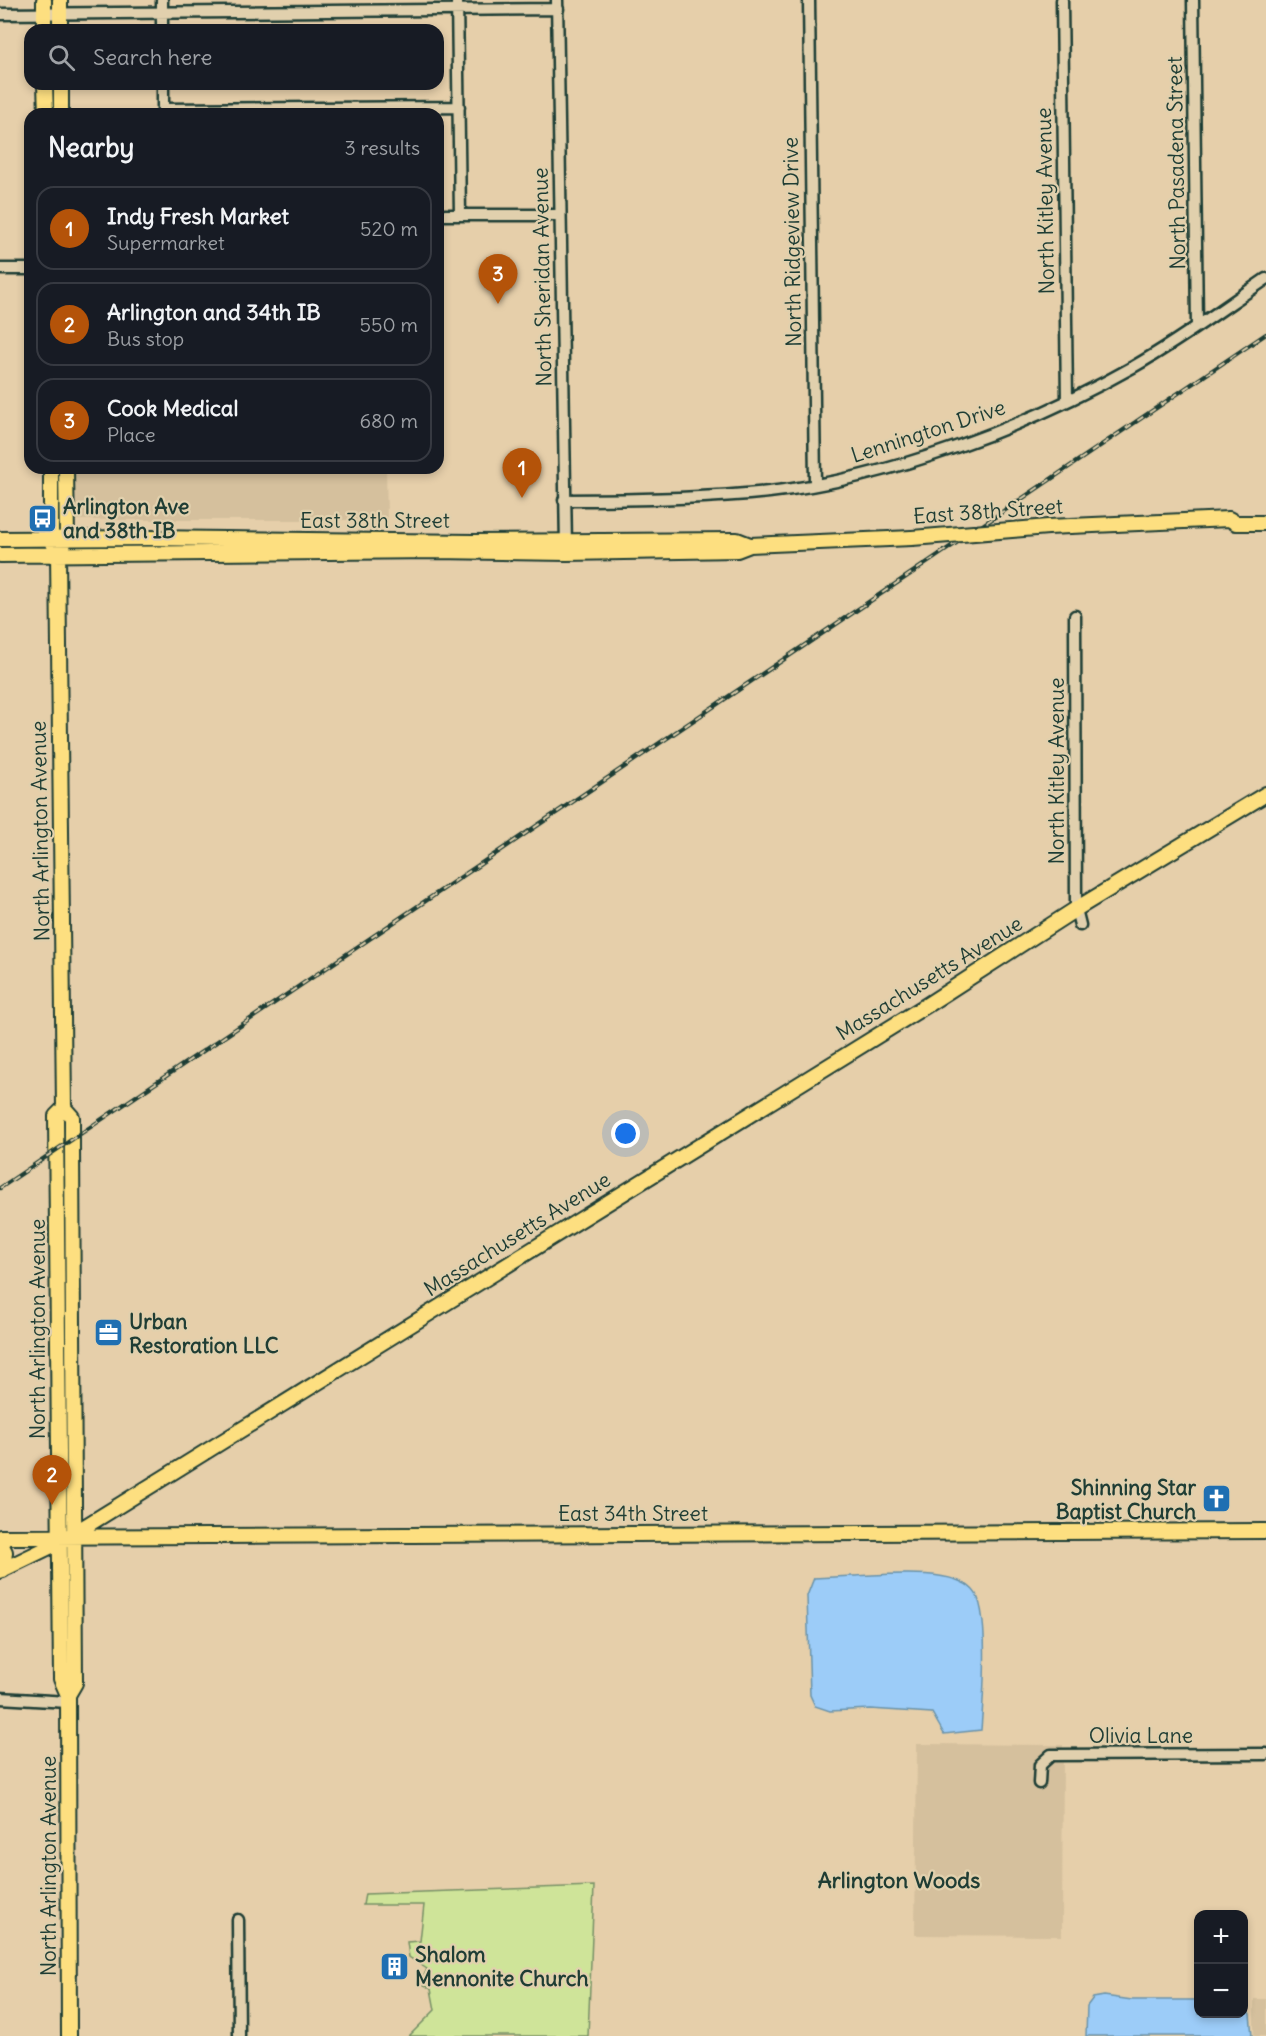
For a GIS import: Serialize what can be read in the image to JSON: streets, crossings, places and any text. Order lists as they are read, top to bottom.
{
  "streets": {
    "main road": [
      "East 38th Street",
      "North Arlington Avenue",
      "Massachusetts Avenue",
      "East 34th Street"
    ],
    "street": [
      "North Pasadena Street",
      "North Kitley Avenue",
      "North Ridgeview Drive",
      "North Sheridan Avenue",
      "Lennington Drive",
      "Olivia Lane"
    ]
  },
  "crossings": [
    ["North Pasadena Street", "Lennington Drive"],
    ["North Kitley Avenue", "Lennington Drive"],
    ["North Kitley Avenue", "Massachusetts Avenue"],
    ["North Ridgeview Drive", "Lennington Drive"],
    ["North Sheridan Avenue", "Lennington Drive"],
    ["North Sheridan Avenue", "East 38th Street"],
    ["East 38th Street", "North Arlington Avenue"],
    ["North Arlington Avenue", "Massachusetts Avenue"],
    ["North Arlington Avenue", "East 34th Street"],
    ["Massachusetts Avenue", "East 34th Street"]
  ],
  "districts": ["Arlington Woods"],
  "places": {
    "bus stop": ["Arlington Ave and 38th IB"],
    "office": ["Urban Restoration LLC"],
    "church": ["Shinning Star Baptist Church"],
    "building": ["Shalom Mennonite Church"]
  },
  "page": {
    "search": "Search here",
    "heading": ["Nearby", "3 results"],
    "list": [
      {
        "mark": "1",
        "name": "Indy Fresh Market",
        "note": "Supermarket",
        "value": "520 m"
      },
      {
        "mark": "2",
        "name": "Arlington and 34th IB",
        "note": "Bus stop",
        "value": "550 m"
      },
      {
        "mark": "3",
        "name": "Cook Medical",
        "note": "Place",
        "value": "680 m"
      }
    ],
    "pins": ["3", "1", "2"],
    "map_buttons": ["+", "−"]
  }
}
